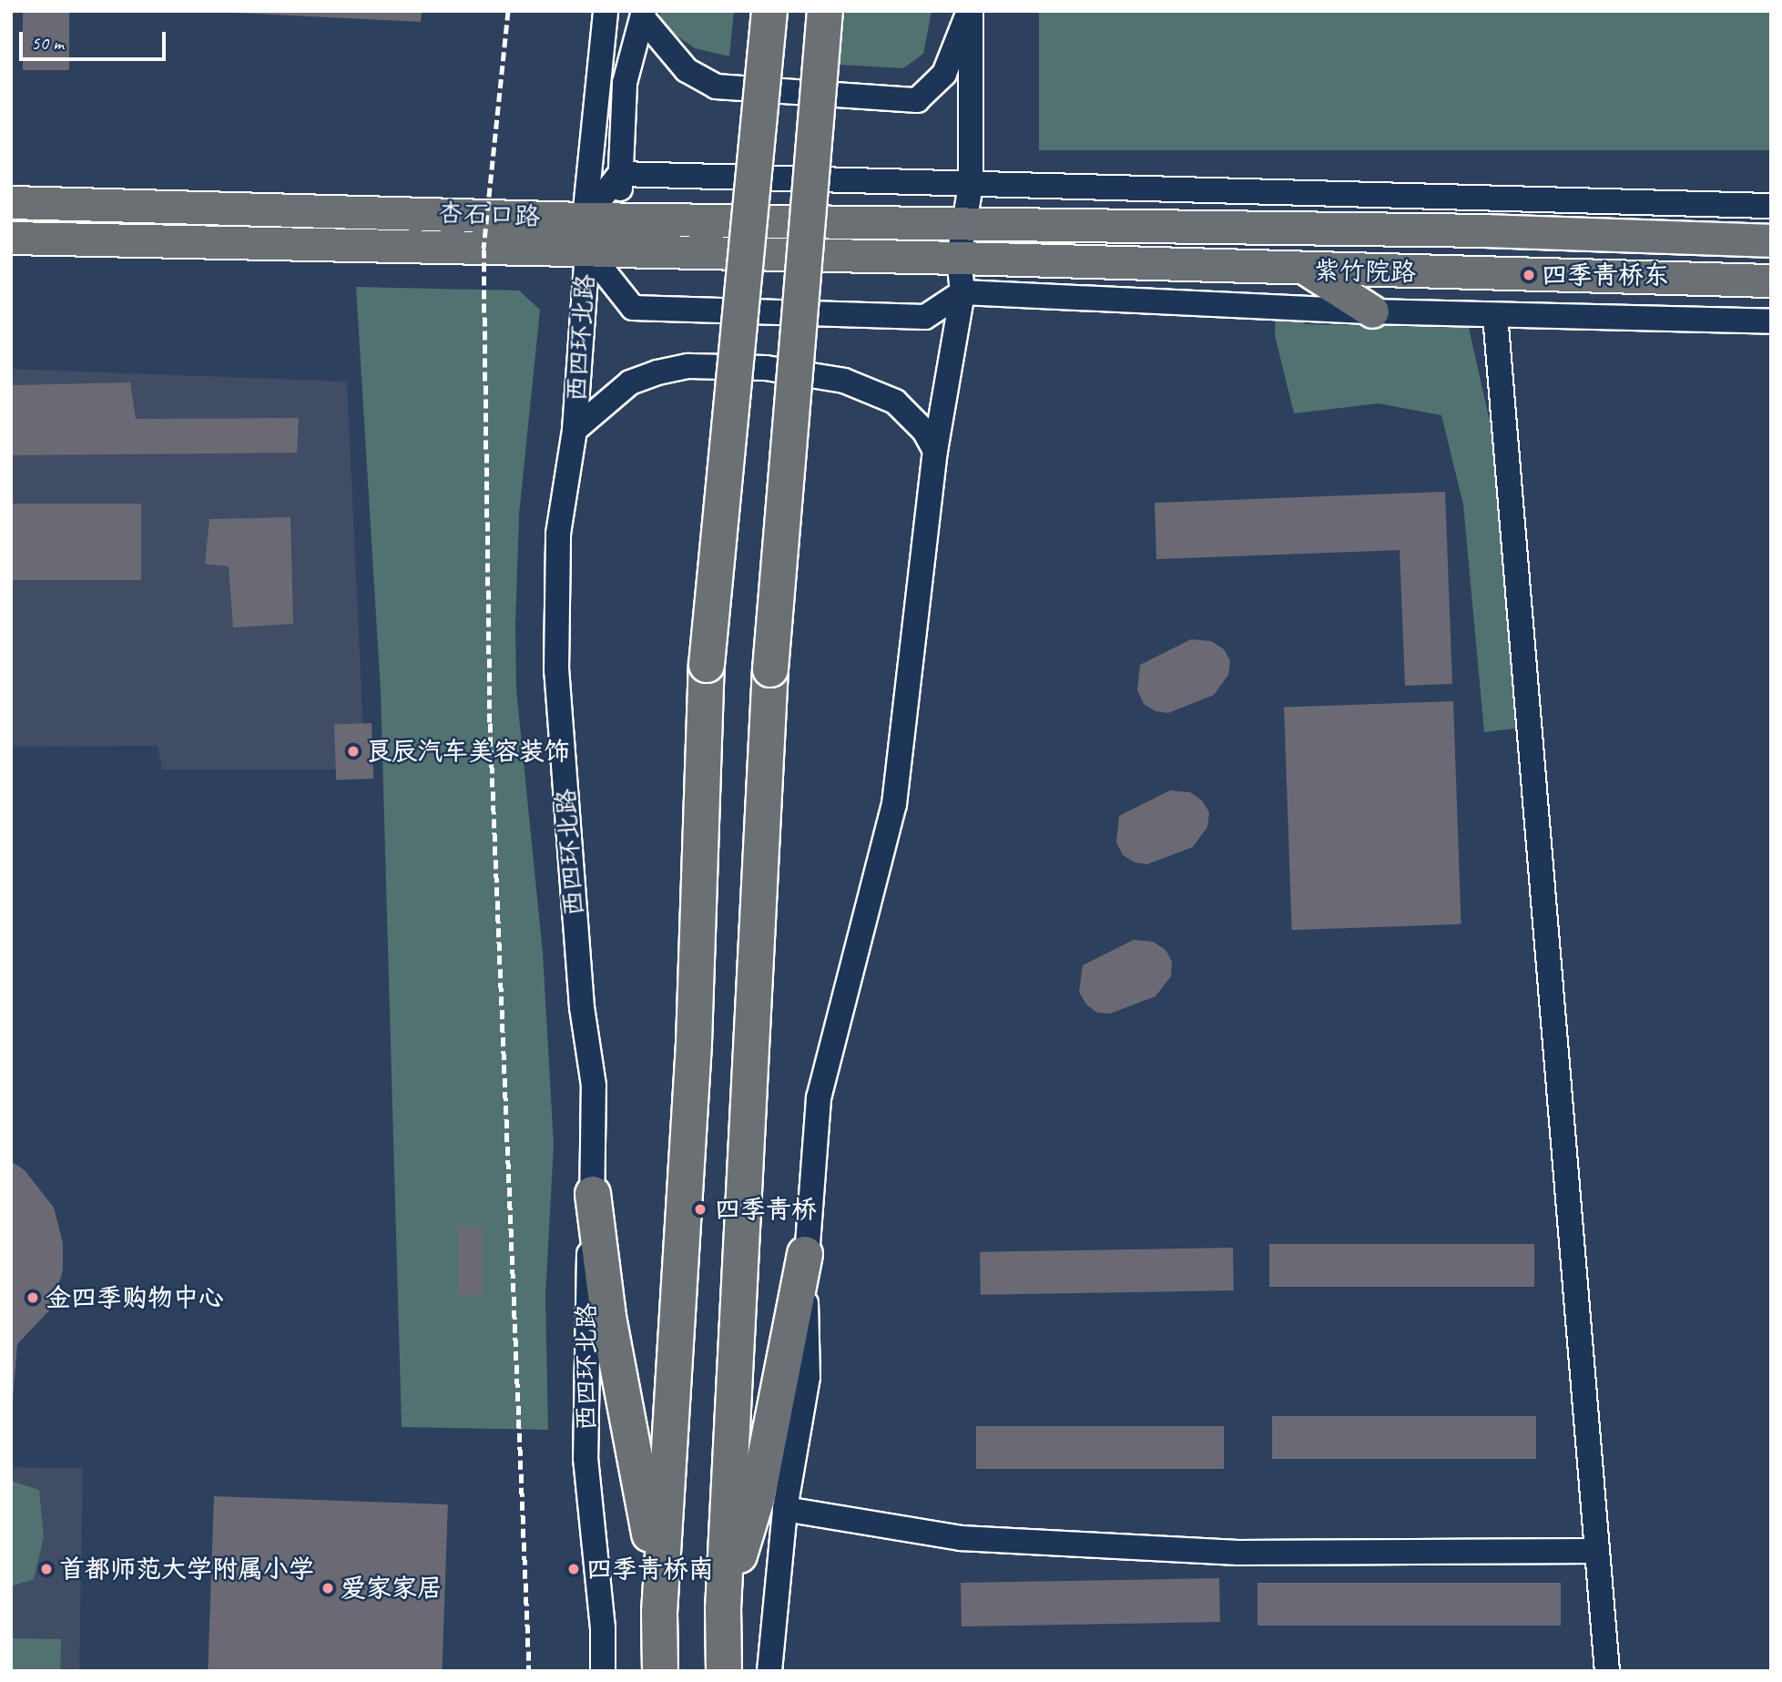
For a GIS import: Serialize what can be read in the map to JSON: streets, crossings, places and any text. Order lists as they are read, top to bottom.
{
  "streets": {
    "main road": ["杏石口路", "紫竹院路"],
    "street": ["西四环北路"]
  },
  "crossings": [
    ["杏石口路", "紫竹院路"],
    ["杏石口路", "西四环北路"]
  ],
  "places": [
    "四季青桥东",
    "良辰汽车美容装饰",
    "四季青桥",
    "金四季购物中心",
    "首都师范大学附属小学",
    "四季青桥南",
    "爱家家居"
  ],
  "scale_bar": "50 m"
}
